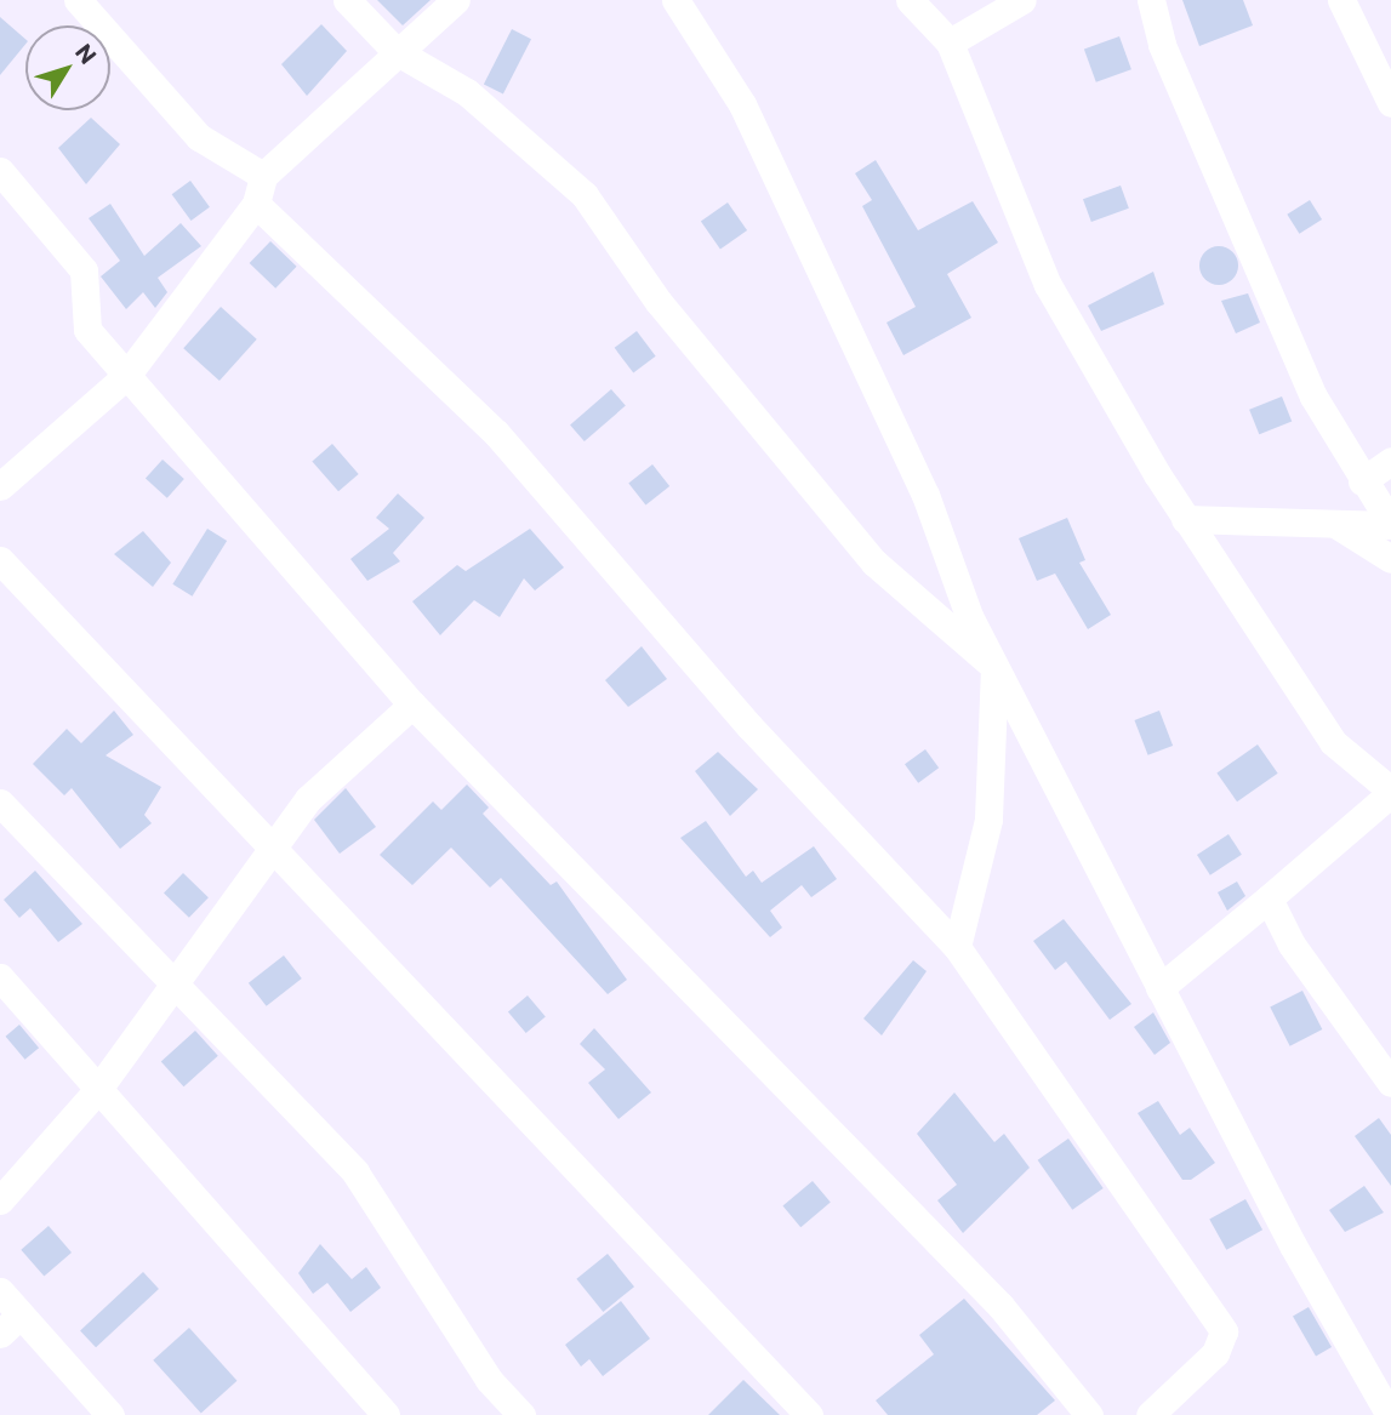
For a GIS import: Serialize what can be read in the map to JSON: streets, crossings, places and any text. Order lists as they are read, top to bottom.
{
  "north": "top right"
}
